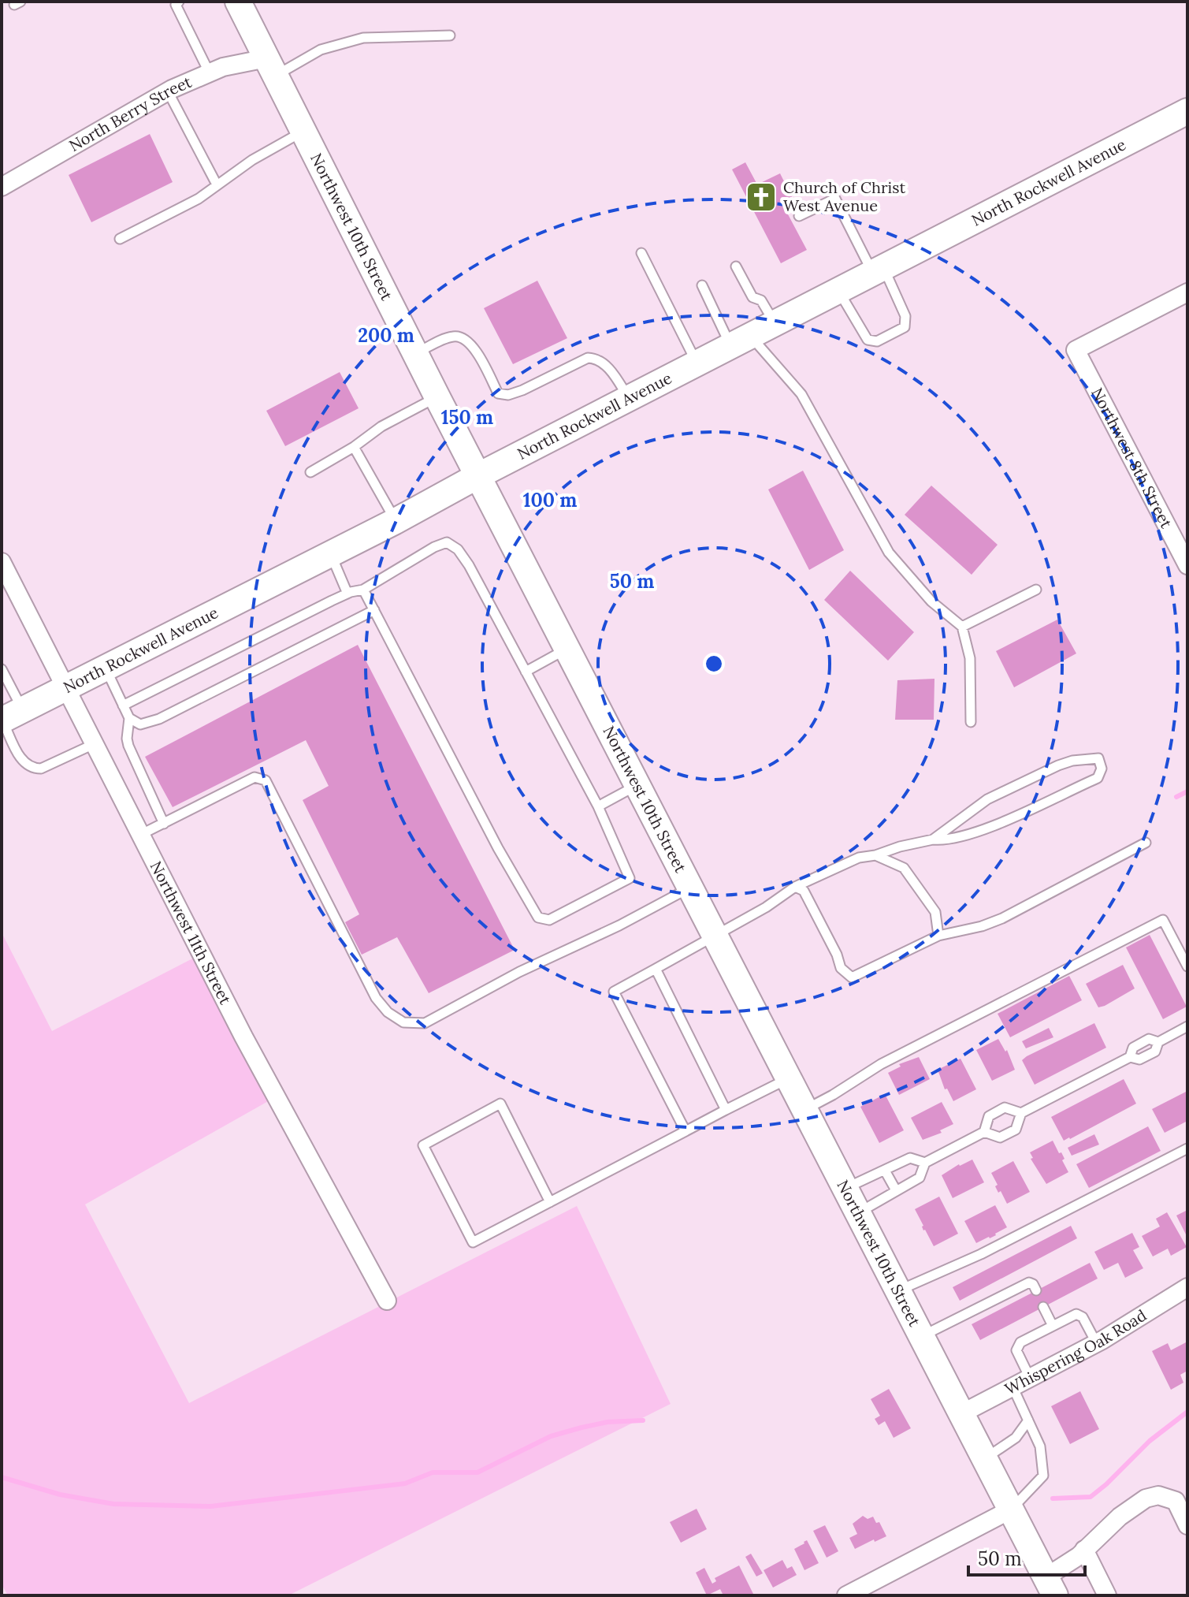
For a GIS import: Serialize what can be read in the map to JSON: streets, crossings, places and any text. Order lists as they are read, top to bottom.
{
  "streets": {
    "main road": ["North Rockwell Avenue", "Northwest 10th Street"],
    "street": [
      "North Berry Street",
      "Northwest 8th Street",
      "Northwest 11th Street",
      "Whispering Oak Road"
    ]
  },
  "crossings": [
    ["North Berry Street", "Northwest 10th Street"],
    ["North Rockwell Avenue", "Northwest 10th Street"],
    ["North Rockwell Avenue", "Northwest 11th Street"],
    ["Northwest 10th Street", "Whispering Oak Road"]
  ],
  "places": {
    "church": ["Church of Christ West Avenue"]
  },
  "scale_bar": "50 m",
  "rings": [
    "200 m",
    "150 m",
    "100 m",
    "50 m"
  ]
}
